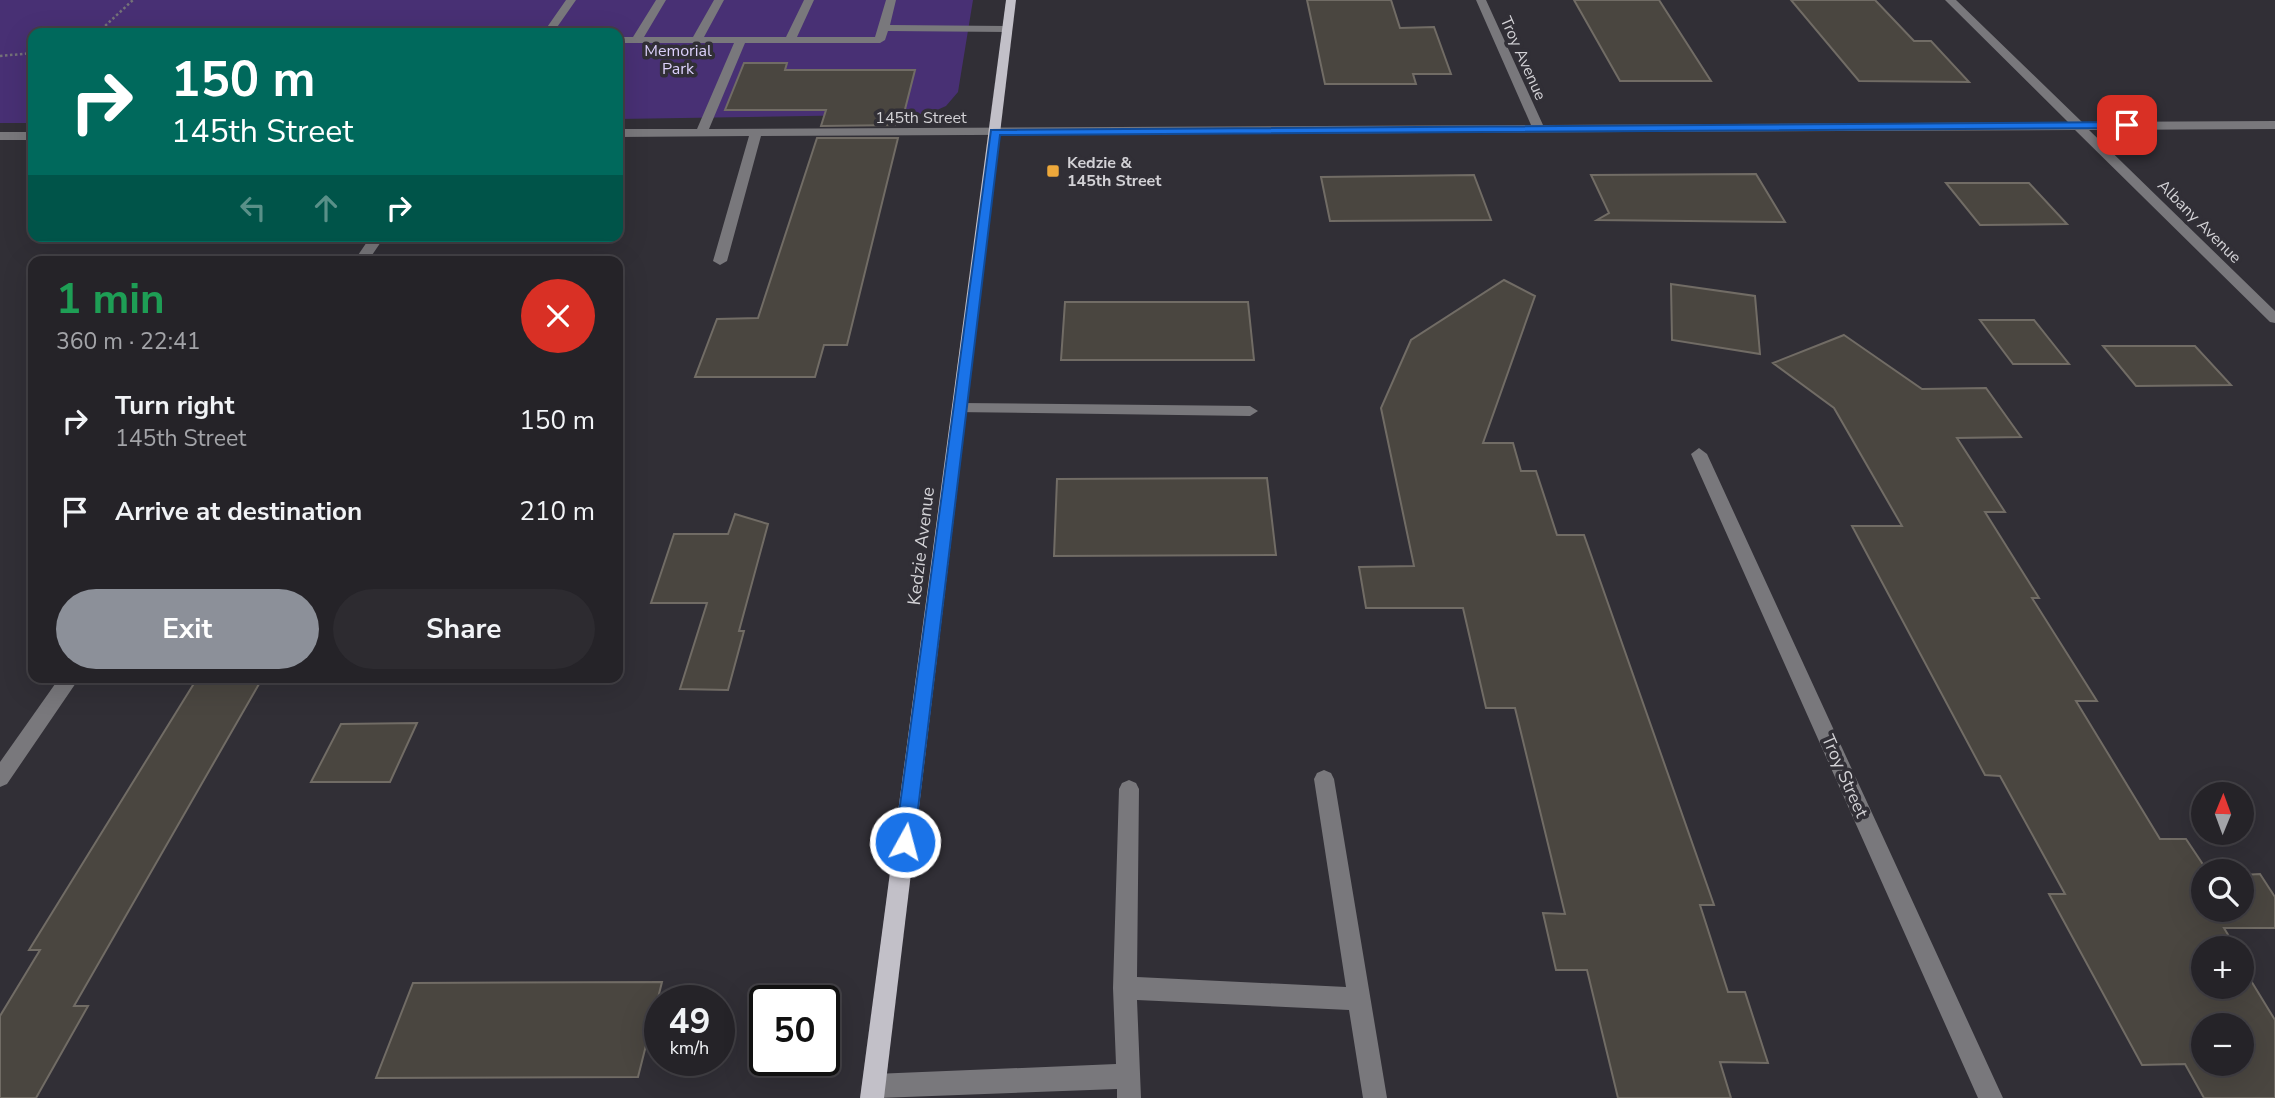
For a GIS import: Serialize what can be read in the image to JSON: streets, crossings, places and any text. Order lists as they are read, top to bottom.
{
  "streets": {
    "main road": ["Kedzie Avenue"],
    "street": [
      "Troy Avenue",
      "145th Street",
      "Albany Avenue",
      "Troy Street"
    ]
  },
  "crossings": [
    ["Troy Avenue", "145th Street"],
    ["145th Street", "Albany Avenue"],
    ["145th Street", "Kedzie Avenue"]
  ],
  "parks": ["Memorial Park"],
  "places": {
    "transit": ["Kedzie & 145th Street"]
  },
  "north": "top",
  "page": {
    "turn": ["150 m", "145th Street"],
    "heading": ["1 min", "360 m · 22:41"],
    "list": [
      {
        "name": "Turn right",
        "note": "145th Street",
        "value": "150 m"
      },
      {
        "name": "Arrive at destination",
        "value": "210 m"
      }
    ],
    "buttons": ["Exit", "Share"],
    "map_buttons": ["+", "−"],
    "speed": "49 km/h",
    "limit": "50"
  }
}
